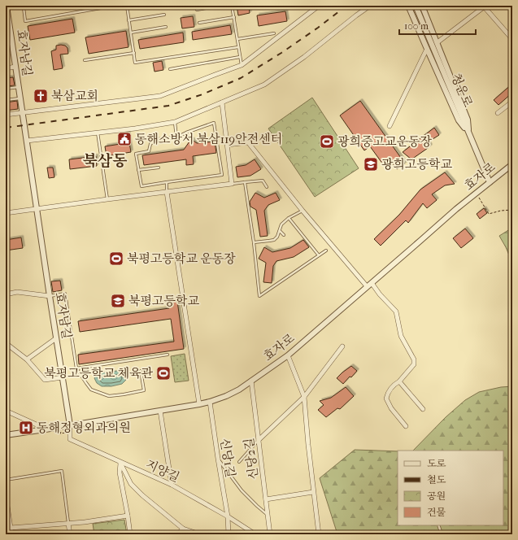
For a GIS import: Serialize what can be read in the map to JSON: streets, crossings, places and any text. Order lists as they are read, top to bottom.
{
  "streets": {
    "street": [
      "효자남길",
      "청운로",
      "효자로",
      "신당1길",
      "신당2길",
      "지양길"
    ]
  },
  "crossings": [
    ["효자남길", "효자로"],
    ["효자남길", "지양길"],
    ["청운로", "효자로"],
    ["효자로", "신당1길"],
    ["효자로", "신당2길"],
    ["효자로", "지양길"],
    ["신당1길", "지양길"]
  ],
  "districts": ["북삼동"],
  "places": {
    "church": ["북삼교회"],
    "public building": ["동해소방서 북삼119안전센터"],
    "sports": ["광희중고교운동장", "북평고등학교 운동장", "북평고등학교 체육관"],
    "school or university": ["광희고등학교", "북평고등학교"],
    "hospital": ["동해정형외과의원"]
  },
  "legend": [
    "도로",
    "철도",
    "공원",
    "건물"
  ],
  "scale_bar": "100 m"
}
